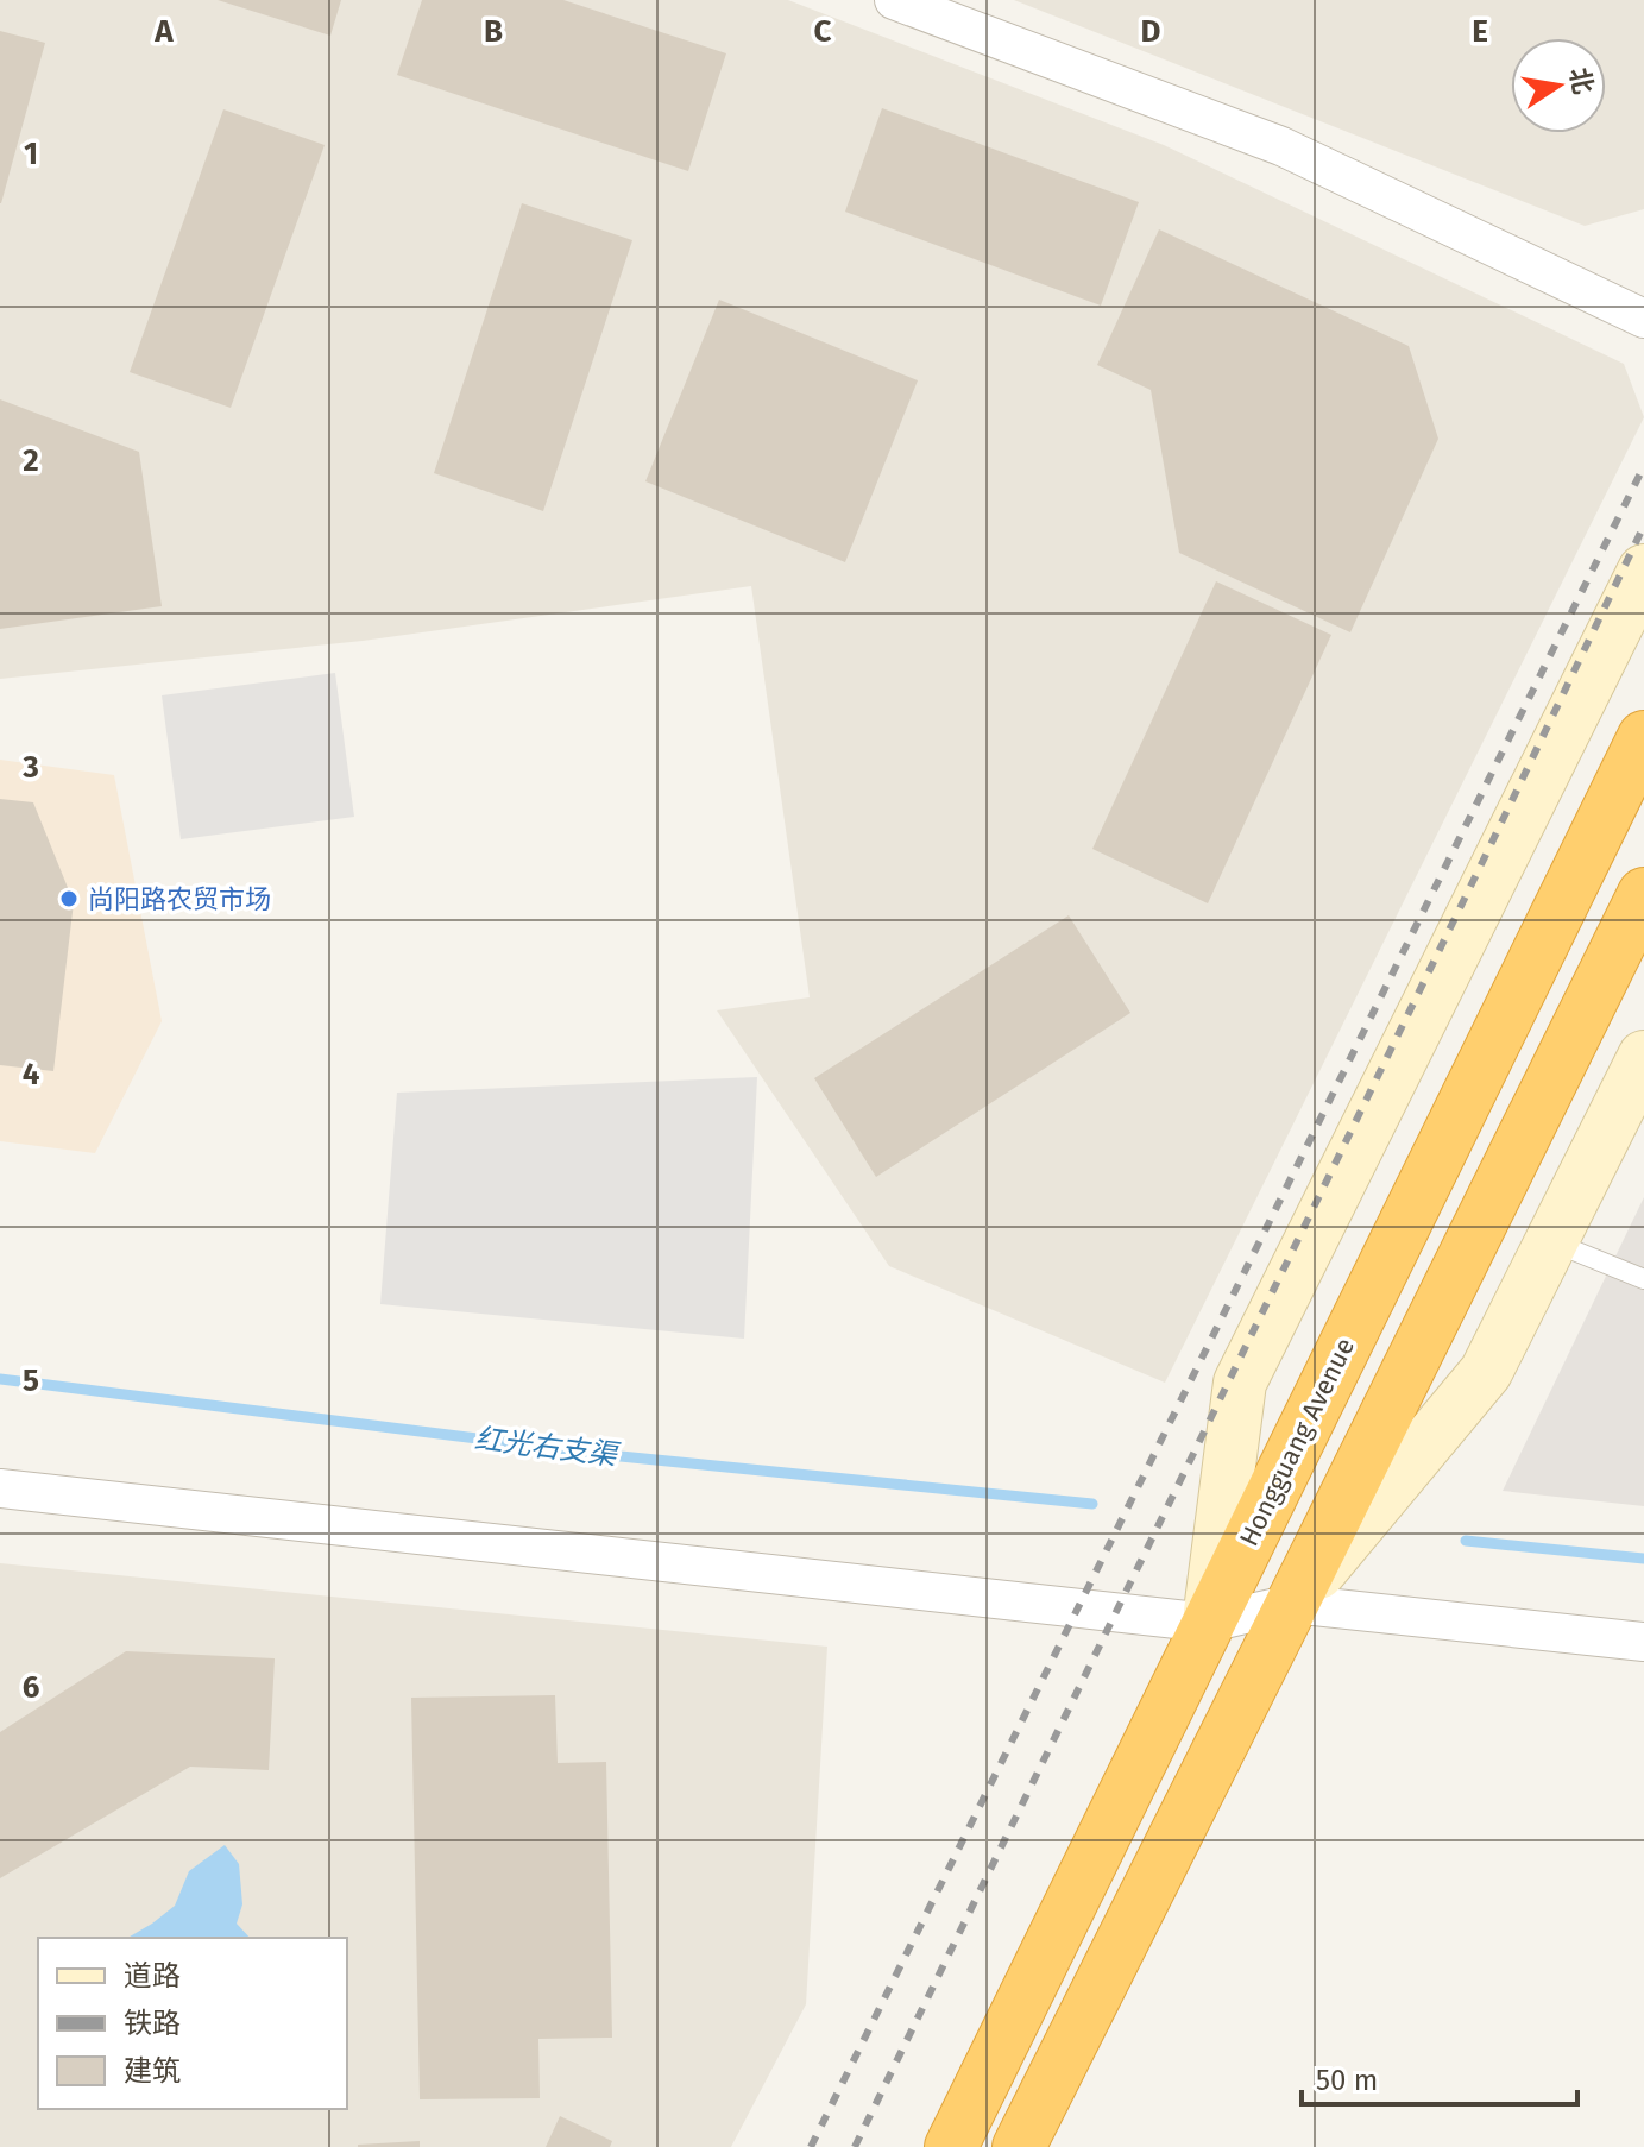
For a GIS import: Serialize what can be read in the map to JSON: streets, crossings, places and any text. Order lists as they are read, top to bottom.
{
  "streets": {
    "highway": ["Hongguang Avenue"]
  },
  "water": ["红光右支渠"],
  "places": ["尚阳路农贸市场"],
  "legend": ["道路", "铁路", "建筑"],
  "scale_bar": "50 m",
  "north": "right",
  "grid": {
    "columns": [
      "A",
      "B",
      "C",
      "D",
      "E"
    ],
    "rows": [
      "1",
      "2",
      "3",
      "4",
      "5",
      "6"
    ]
  }
}
